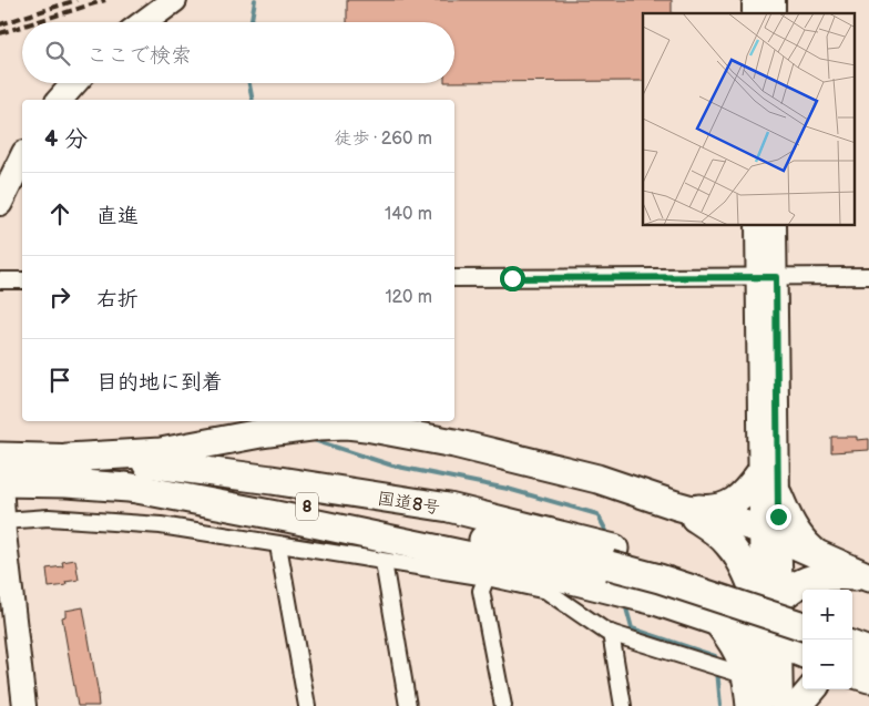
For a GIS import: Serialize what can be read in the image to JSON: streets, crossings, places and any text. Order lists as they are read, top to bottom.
{
  "streets": {
    "highway": ["国道8号", "8"]
  },
  "page": {
    "search": "ここで検索",
    "heading": ["4 分", "徒歩 · 260 m"],
    "list": [
      ["直進", "140 m"],
      ["右折", "120 m"],
      "目的地に到着"
    ],
    "map_buttons": ["+", "−"]
  }
}
